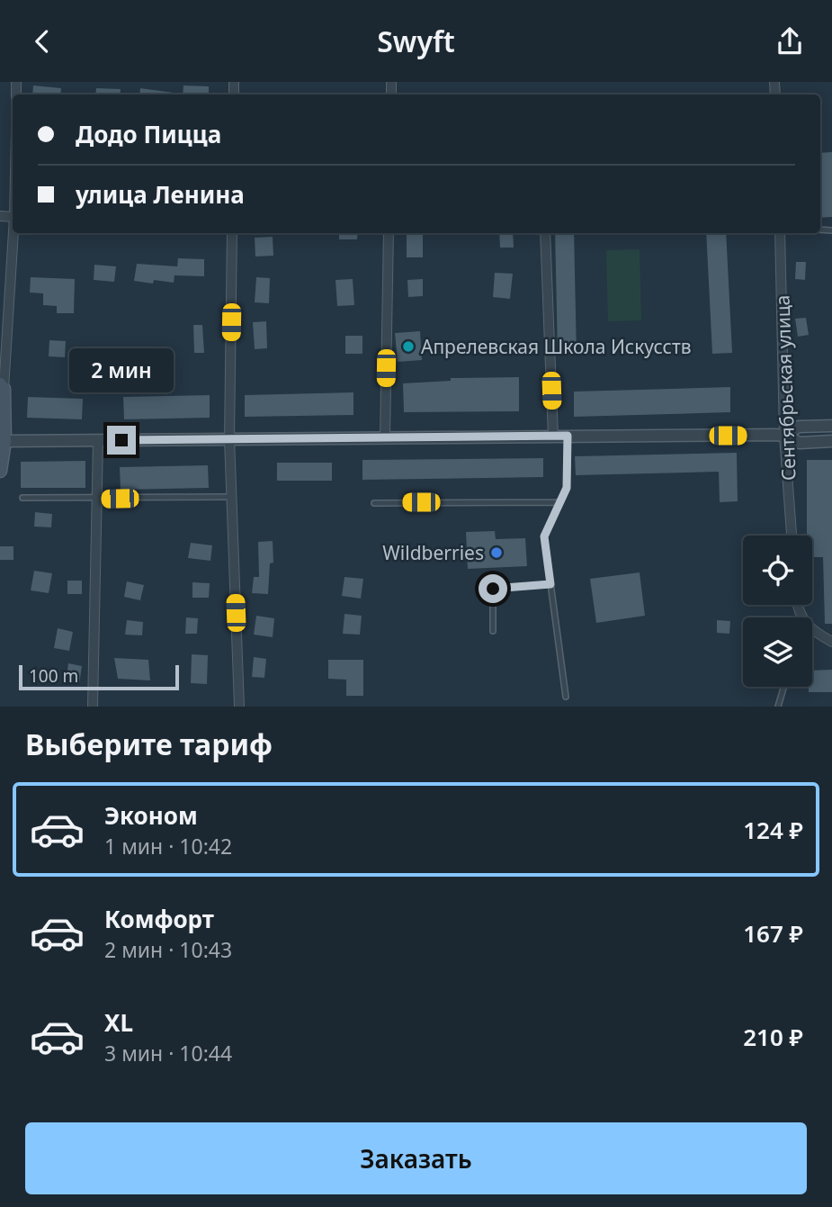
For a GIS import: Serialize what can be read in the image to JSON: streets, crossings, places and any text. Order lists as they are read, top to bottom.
{
  "streets": {
    "street": ["Сентябрьская улица"]
  },
  "places": ["Апрелевская Школа Искусств", "Wildberries"],
  "scale_bar": "100 m",
  "page": {
    "header": "Swyft",
    "banner": ["Додо Пицца", "улица Ленина"],
    "bubble": "2 мин",
    "scale": "100 m",
    "heading": "Выберите тариф",
    "list": [
      {
        "name": "Эконом",
        "note": "1 мин · 10:42",
        "value": "124 ₽"
      },
      {
        "name": "Комфорт",
        "note": "2 мин · 10:43",
        "value": "167 ₽"
      },
      {
        "name": "XL",
        "note": "3 мин · 10:44",
        "value": "210 ₽"
      }
    ],
    "buttons": "Заказать"
  }
}
